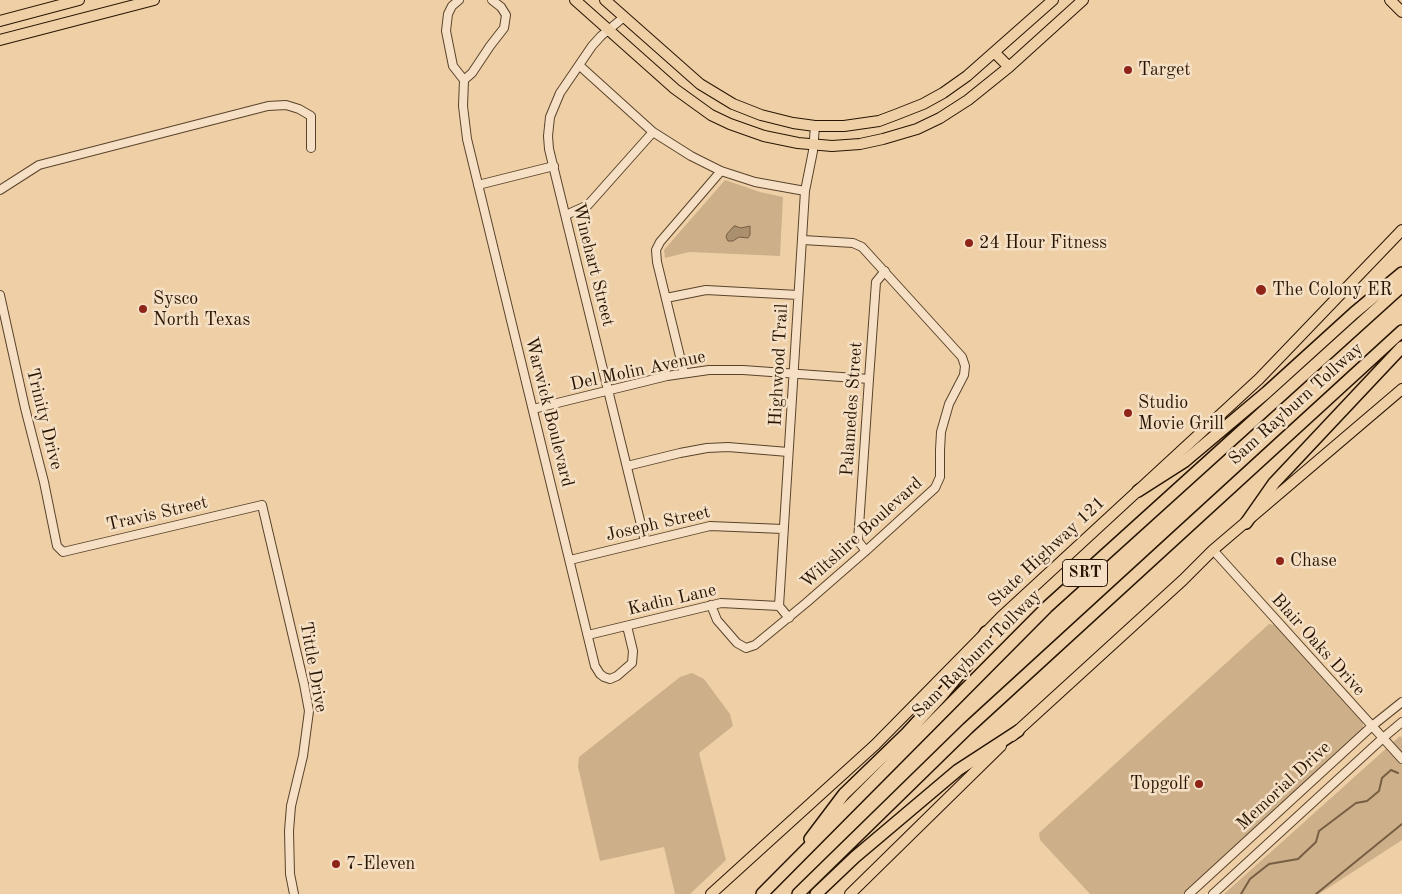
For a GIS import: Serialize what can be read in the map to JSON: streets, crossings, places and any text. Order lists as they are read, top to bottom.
{
  "streets": {
    "highway": ["Sam Rayburn Tollway", "SRT"],
    "main road": ["State Highway 121"],
    "street": [
      "Winehart Street",
      "Highwood Trail",
      "Del Molin Avenue",
      "Palamedes Street",
      "Warwick Boulevard",
      "Trinity Drive",
      "Travis Street",
      "Joseph Street",
      "Wiltshire Boulevard",
      "Kadin Lane",
      "Blair Oaks Drive",
      "Tittle Drive",
      "Memorial Drive"
    ]
  },
  "crossings": [
    ["Winehart Street", "Del Molin Avenue"],
    ["Winehart Street", "Joseph Street"],
    ["Highwood Trail", "Del Molin Avenue"],
    ["Highwood Trail", "Joseph Street"],
    ["Highwood Trail", "Wiltshire Boulevard"],
    ["Highwood Trail", "Kadin Lane"],
    ["Del Molin Avenue", "Palamedes Street"],
    ["Del Molin Avenue", "Warwick Boulevard"],
    ["Palamedes Street", "Wiltshire Boulevard"],
    ["Warwick Boulevard", "Joseph Street"],
    ["Warwick Boulevard", "Kadin Lane"],
    ["Trinity Drive", "Travis Street"],
    ["Travis Street", "Tittle Drive"],
    ["Wiltshire Boulevard", "Kadin Lane"],
    ["Blair Oaks Drive", "Memorial Drive"]
  ],
  "places": [
    "Target",
    "24 Hour Fitness",
    "The Colony ER",
    "Sysco North Texas",
    "Studio Movie Grill",
    "Chase",
    "Topgolf",
    "7-Eleven"
  ]
}
